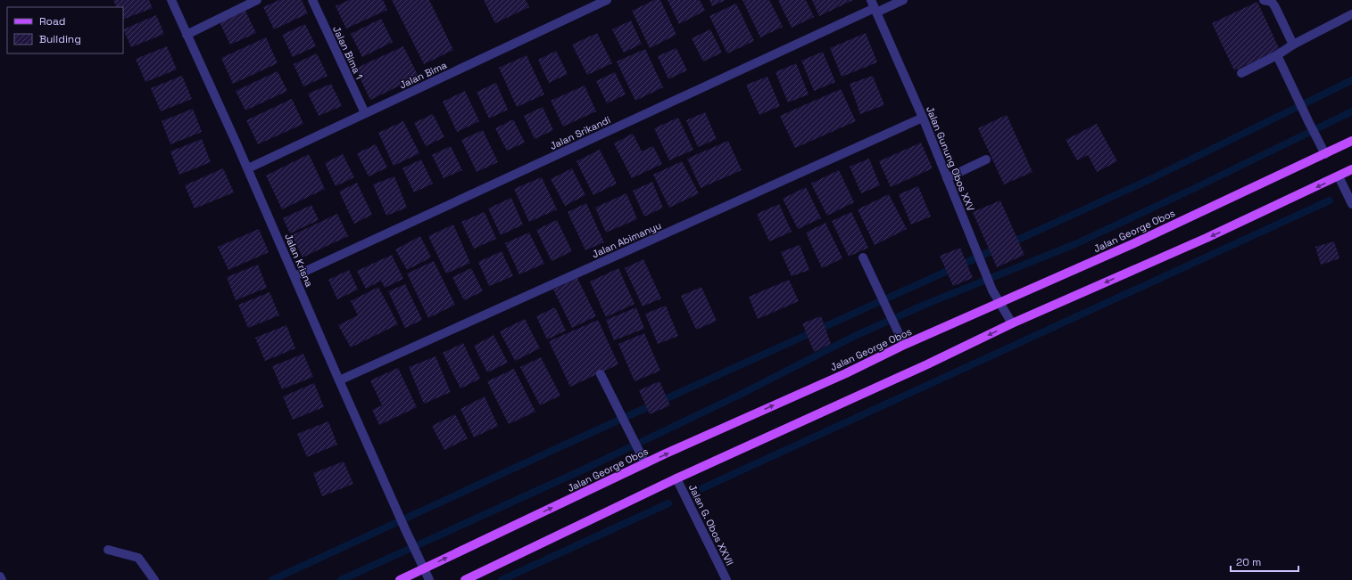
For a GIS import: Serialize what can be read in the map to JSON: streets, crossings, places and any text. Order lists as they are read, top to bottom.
{
  "streets": {
    "main road": ["Jalan George Obos"],
    "street": [
      "Jalan Bima 1",
      "Jalan Bima",
      "Jalan Srikandi",
      "Jalan Gunung Obos XXV",
      "Jalan Abimanyu",
      "Jalan Krisna",
      "Jalan G. Obos XXVII"
    ]
  },
  "crossings": [
    ["Jalan Bima 1", "Jalan Bima"],
    ["Jalan Bima", "Jalan Krisna"],
    ["Jalan Srikandi", "Jalan Gunung Obos XXV"],
    ["Jalan Srikandi", "Jalan Krisna"],
    ["Jalan Gunung Obos XXV", "Jalan George Obos"],
    ["Jalan Gunung Obos XXV", "Jalan Abimanyu"],
    ["Jalan George Obos", "Jalan Krisna"],
    ["Jalan Abimanyu", "Jalan Krisna"]
  ],
  "legend": ["Road", "Building"],
  "scale_bar": "20 m"
}
